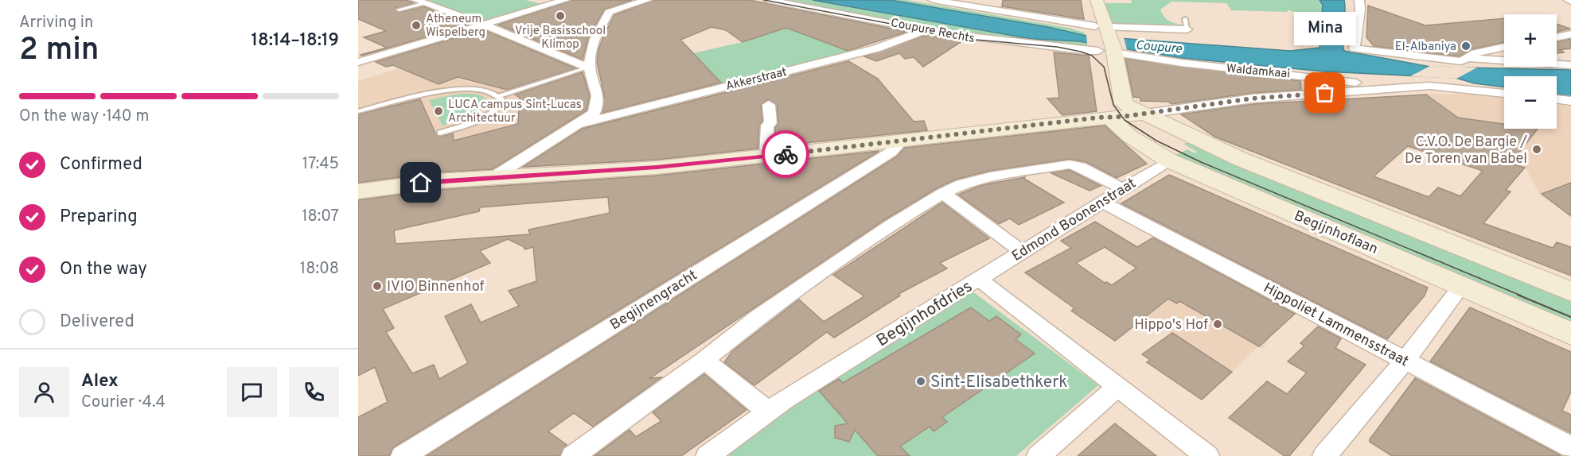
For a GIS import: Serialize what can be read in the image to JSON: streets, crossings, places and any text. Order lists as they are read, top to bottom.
{
  "streets": {
    "main road": ["Begijnhoflaan"],
    "street": [
      "Coupure Rechts",
      "Waldamkaai",
      "Akkerstraat",
      "Edmond Boonenstraat",
      "Begijnengracht",
      "Begijnhofdries",
      "Hippoliet Lammensstraat"
    ]
  },
  "crossings": [
    ["Coupure Rechts", "Waldamkaai"],
    ["Coupure Rechts", "Akkerstraat"],
    ["Edmond Boonenstraat", "Begijnhoflaan"],
    ["Edmond Boonenstraat", "Begijnhofdries"],
    ["Edmond Boonenstraat", "Hippoliet Lammensstraat"]
  ],
  "water": ["Coupure"],
  "places": [
    "Vrije Basisschool Klimop",
    "Atheneum Wispelberg",
    "El-Albaniya",
    "Mina",
    "LUCA campus Sint-Lucas Architectuur",
    "C.V.O. De Bargie / De Toren van Babel",
    "IVIO Binnenhof",
    "Hippo's Hof",
    "Sint-Elisabethkerk"
  ],
  "page": {
    "heading": ["2 min", "Arriving in", "18:14–18:19"],
    "panel": ["Alex", "Courier · 4.4"],
    "bubble": "Mina",
    "map_buttons": ["+", "−"],
    "bar": "On the way · 140 m",
    "list": [
      ["Confirmed", "17:45"],
      ["Preparing", "18:07"],
      ["On the way", "18:08"],
      "Delivered"
    ]
  }
}
